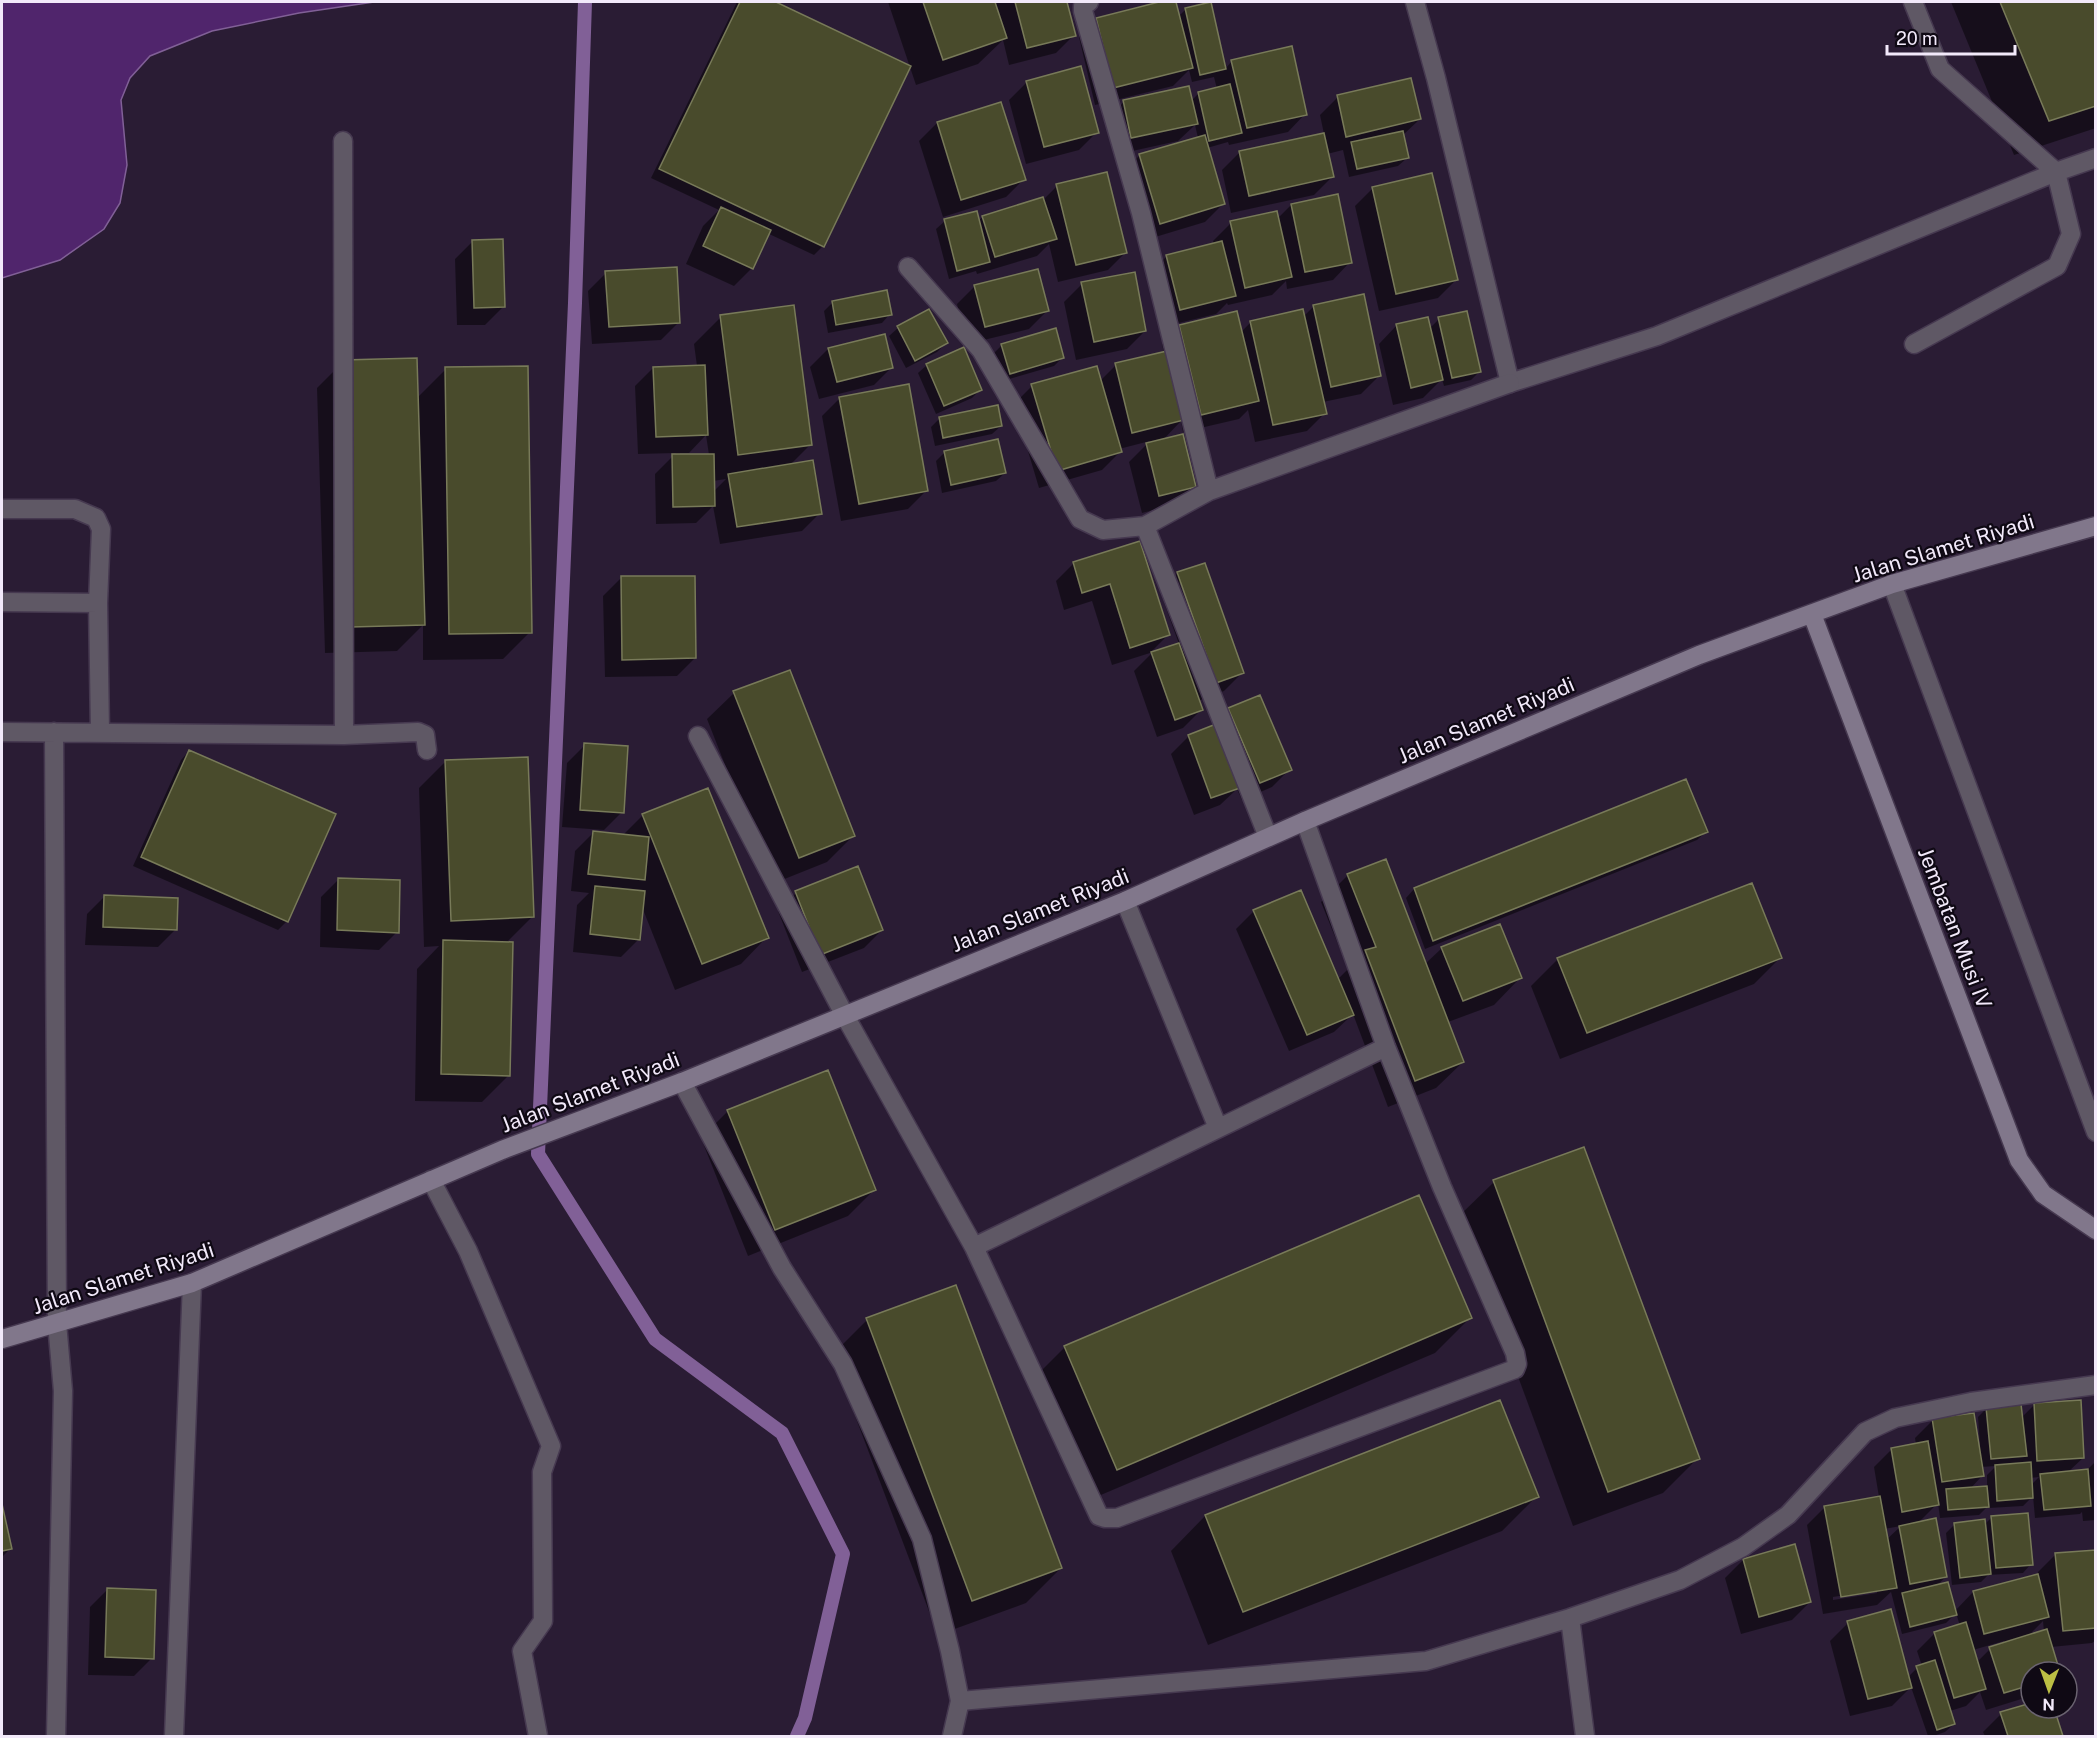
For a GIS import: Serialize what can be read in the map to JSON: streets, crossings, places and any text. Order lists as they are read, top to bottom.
{
  "streets": {
    "street": ["Jalan Slamet Riyadi", "Jembatan Musi IV"]
  },
  "crossings": [
    ["Jalan Slamet Riyadi", "Jembatan Musi IV"]
  ],
  "scale_bar": "20 m",
  "north": "bottom"
}
